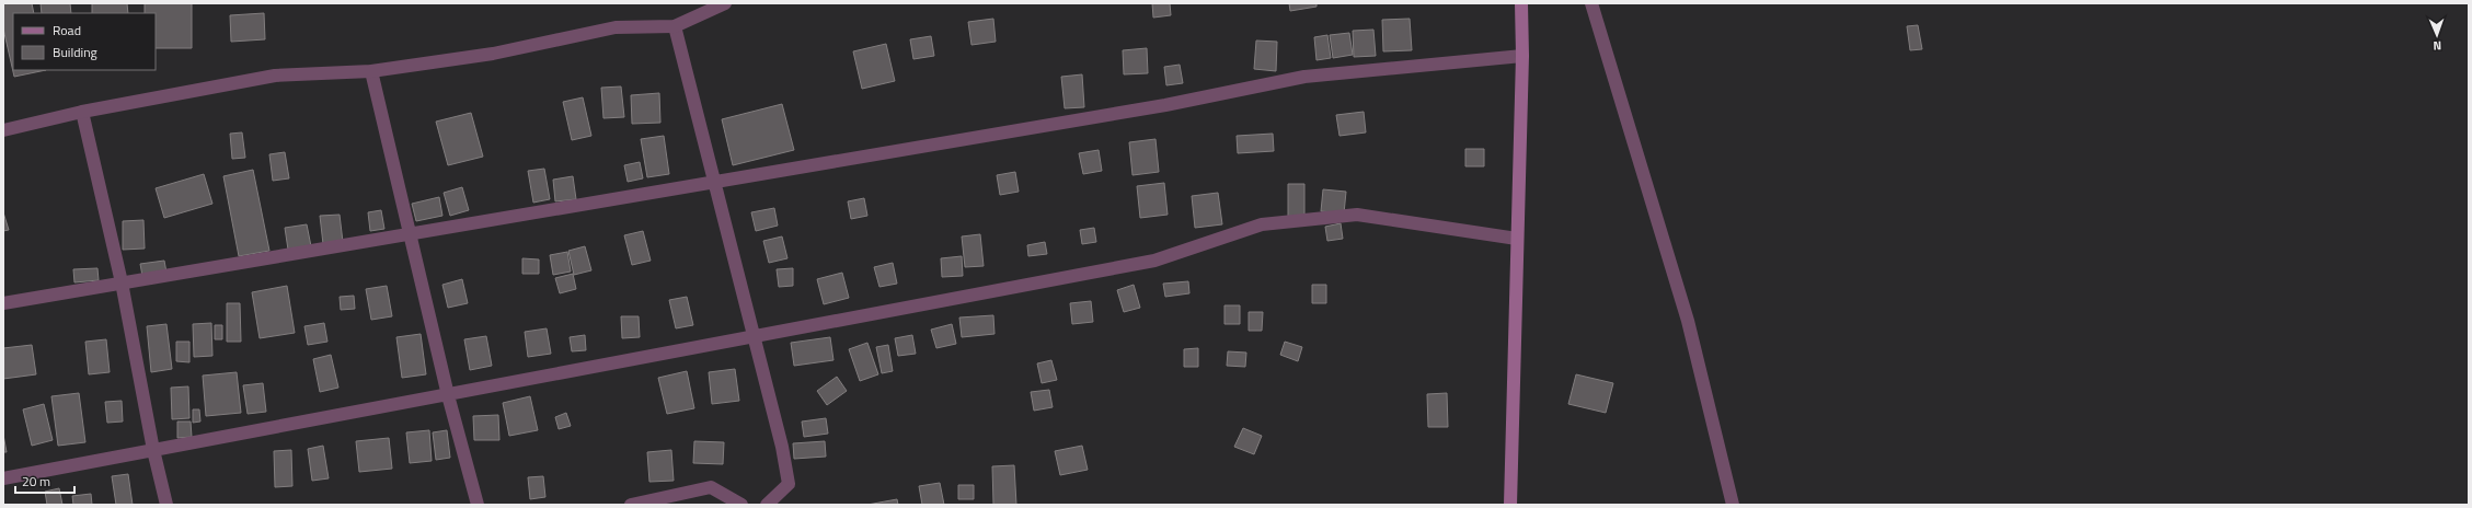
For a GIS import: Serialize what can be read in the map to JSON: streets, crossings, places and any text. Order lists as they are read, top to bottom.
{
  "legend": ["Road", "Building"],
  "scale_bar": "20 m",
  "north": "bottom"
}
